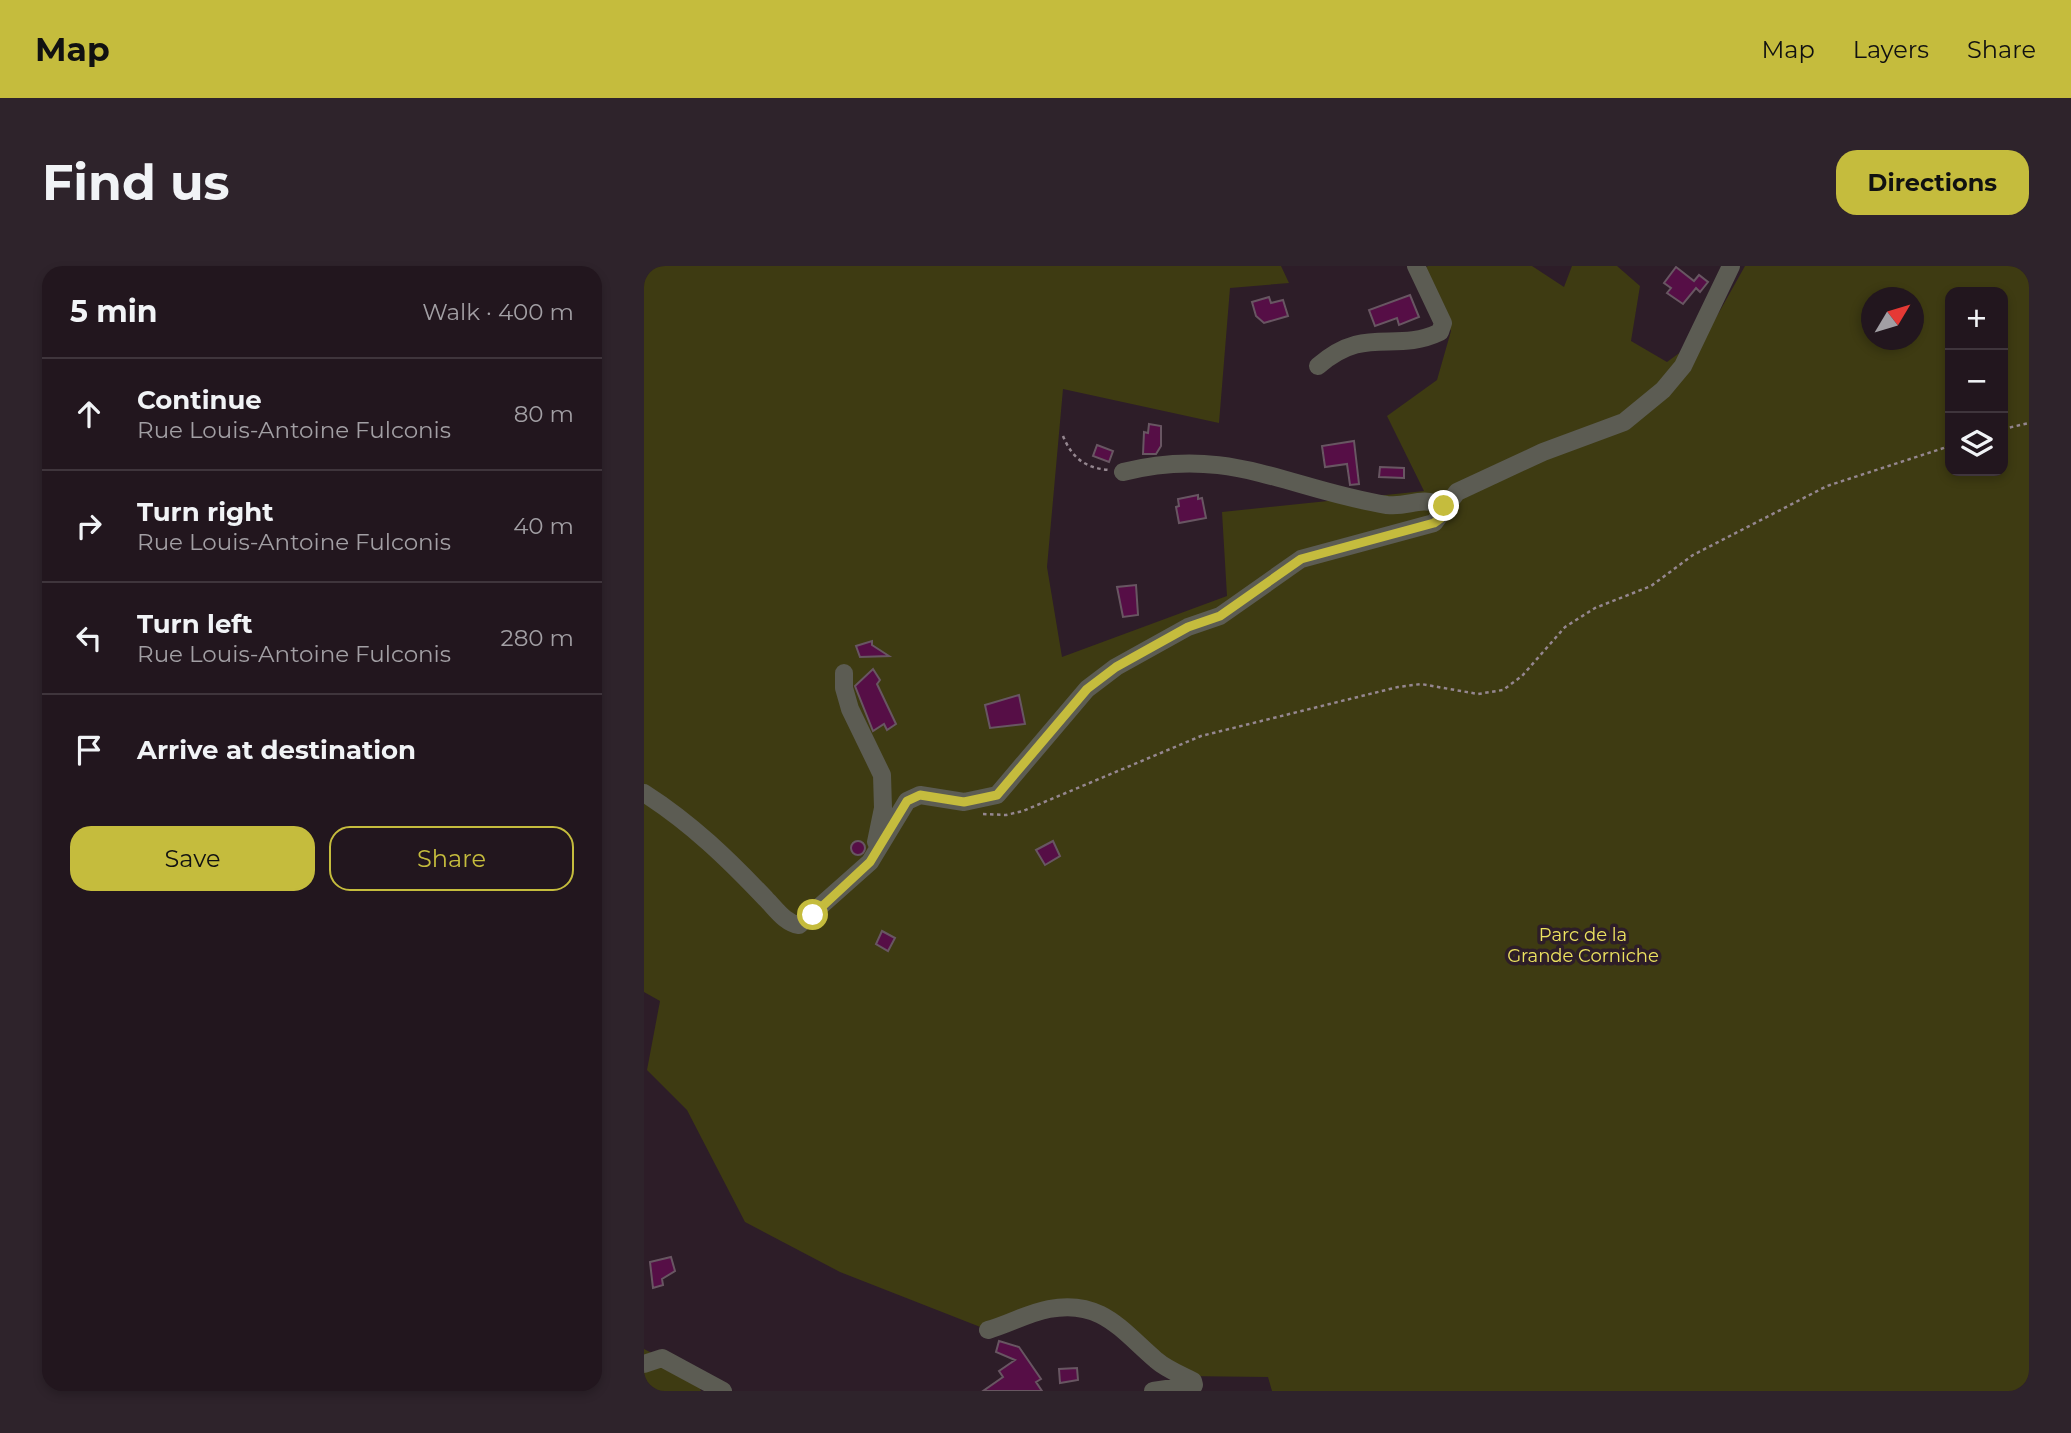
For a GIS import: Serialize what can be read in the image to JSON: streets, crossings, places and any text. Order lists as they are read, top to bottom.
{
  "parks": ["Parc de la Grande Corniche"],
  "north": "top right",
  "page": {
    "header": "Map",
    "nav": ["Map", "Layers", "Share"],
    "buttons": [
      "Directions",
      ["Save", "Share"]
    ],
    "title": "Find us",
    "heading": ["5 min", "Walk · 400 m"],
    "map_buttons": ["+", "−"],
    "list": [
      ["Continue", "Rue Louis-Antoine Fulconis", "80 m"],
      ["Turn right", "Rue Louis-Antoine Fulconis", "40 m"],
      ["Turn left", "Rue Louis-Antoine Fulconis", "280 m"],
      "Arrive at destination"
    ]
  }
}
